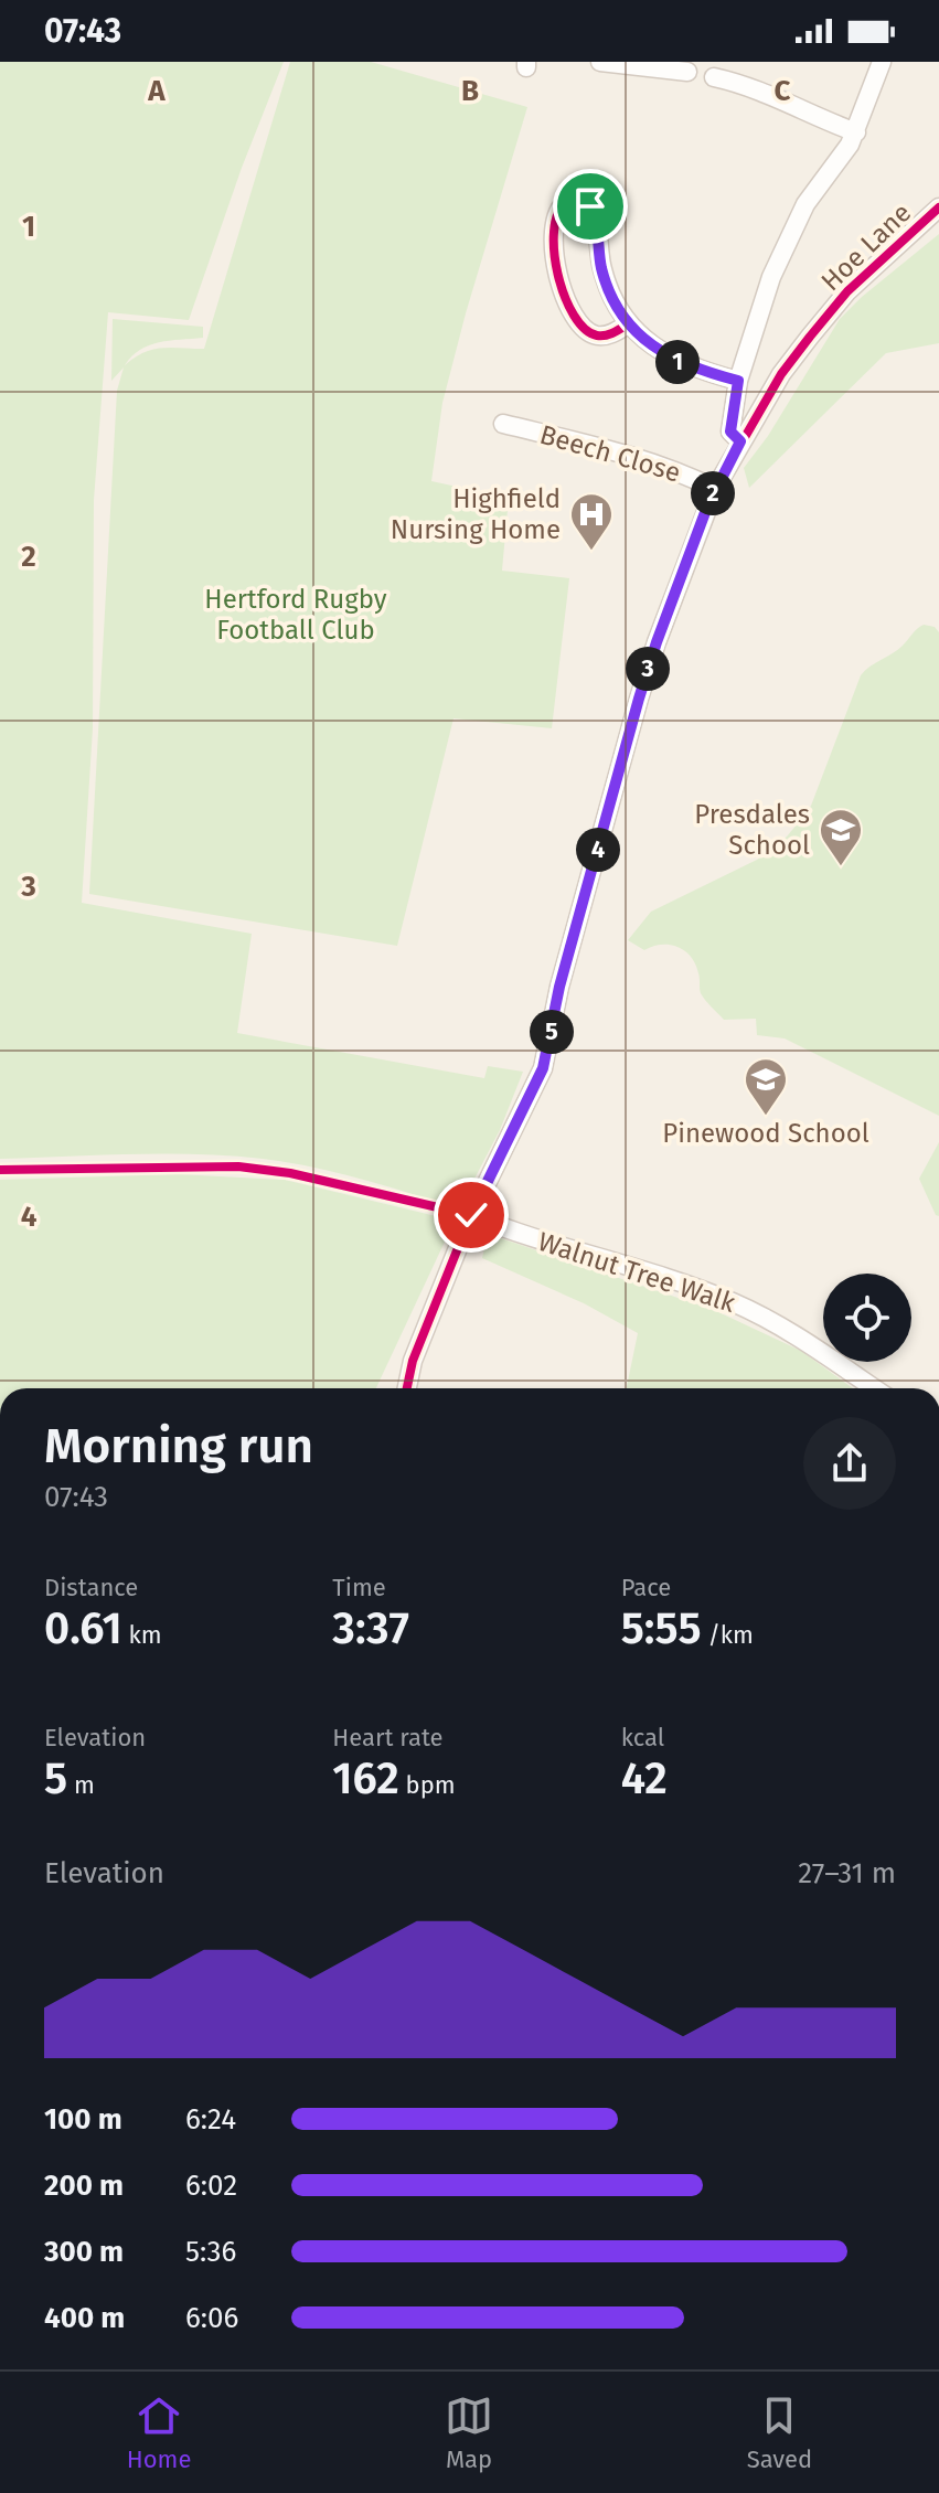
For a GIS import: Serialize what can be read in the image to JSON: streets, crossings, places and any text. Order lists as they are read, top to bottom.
{
  "streets": {
    "street": ["Hoe Lane", "Beech Close", "Walnut Tree Walk"]
  },
  "crossings": [
    ["Hoe Lane", "Beech Close"],
    ["Hoe Lane", "Walnut Tree Walk"]
  ],
  "parks": ["Hertford Rugby Football Club"],
  "places": {
    "hospital": ["Highfield Nursing Home"],
    "school or university": ["Presdales School", "Pinewood School"]
  },
  "page": {
    "status": "07:43",
    "pins": [
      "1",
      "2",
      "3",
      "4",
      "5"
    ],
    "heading": ["Morning run", "07:43"],
    "stats": [
      ["Distance", "0.61 km"],
      ["Time", "3:37"],
      ["Pace", "5:55 /km"],
      ["Elevation", "5 m"],
      ["Heart rate", "162 bpm"],
      ["kcal", "42"]
    ],
    "chart": ["Elevation", "27–31 m"],
    "list": [
      {
        "name": "100 m",
        "note": "6:24"
      },
      {
        "name": "200 m",
        "note": "6:02"
      },
      {
        "name": "300 m",
        "note": "5:36"
      },
      {
        "name": "400 m",
        "note": "6:06"
      }
    ],
    "tabs": ["Home", "Map", "Saved"]
  },
  "grid": {
    "columns": ["A", "B", "C"],
    "rows": [
      "1",
      "2",
      "3",
      "4"
    ]
  }
}
